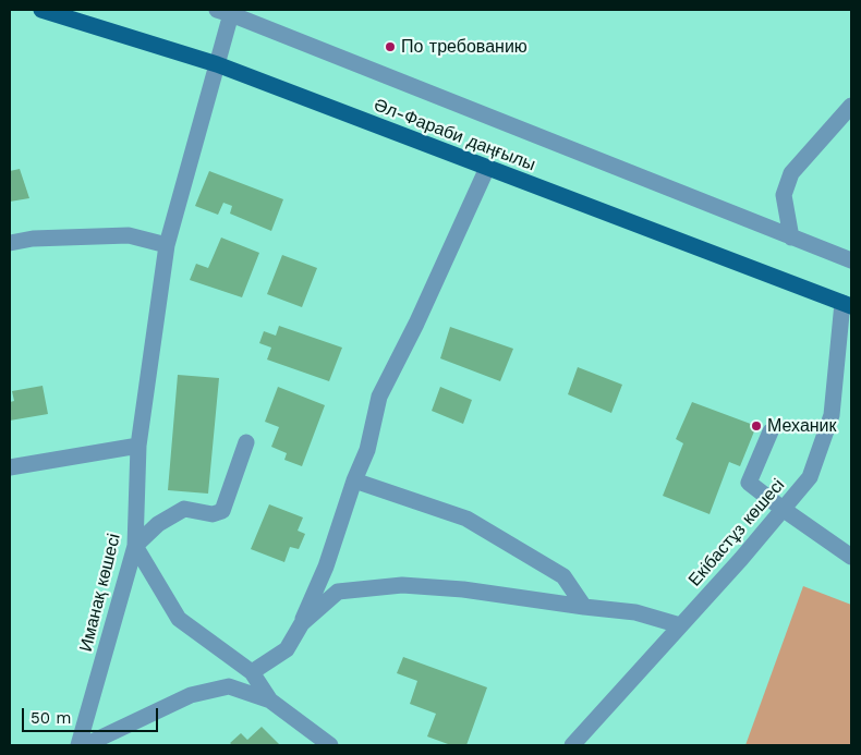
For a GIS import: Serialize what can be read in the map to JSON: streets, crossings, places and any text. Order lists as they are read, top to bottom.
{
  "streets": {
    "main road": ["Әл-Фараби даңғылы"],
    "street": ["Екібастұз көшесі", "Иманақ көшесі"]
  },
  "crossings": [
    ["Әл-Фараби даңғылы", "Екібастұз көшесі"],
    ["Әл-Фараби даңғылы", "Иманақ көшесі"]
  ],
  "places": ["По требованию", "Механик"],
  "scale_bar": "50 m"
}
